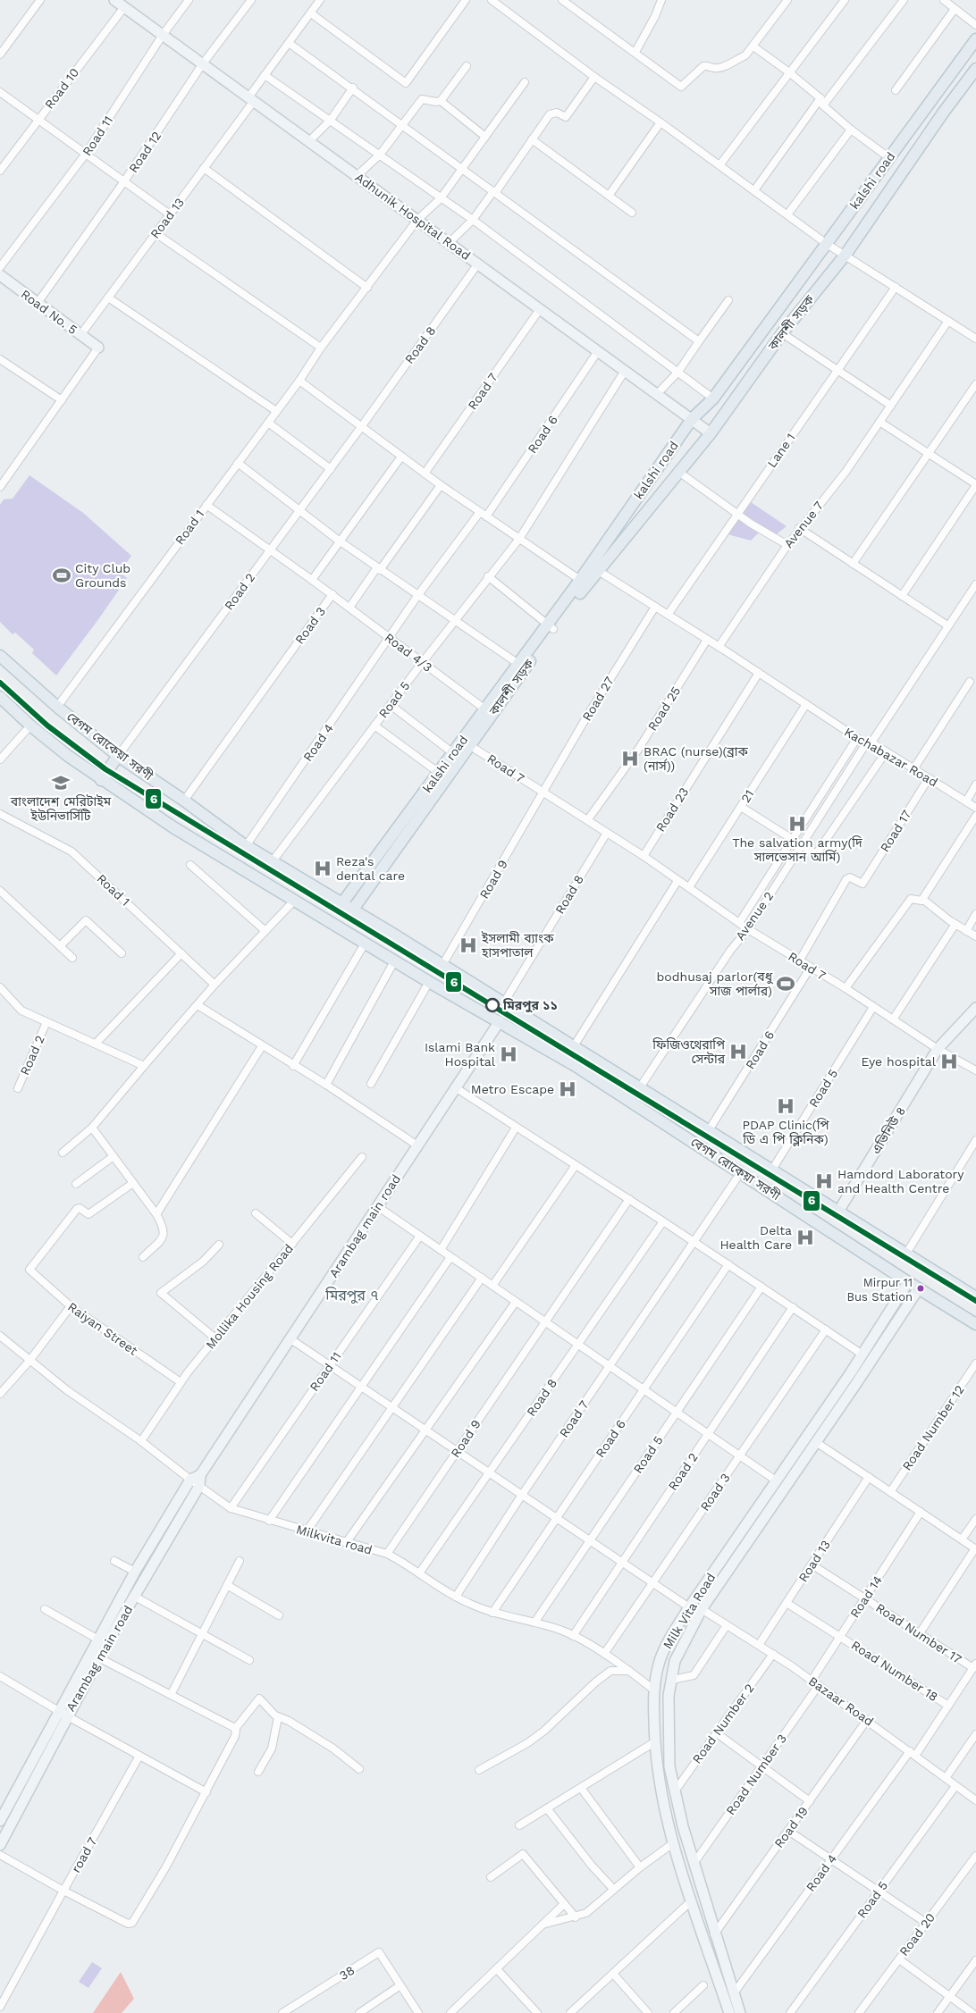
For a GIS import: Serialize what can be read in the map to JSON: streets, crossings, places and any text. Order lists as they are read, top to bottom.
{
  "streets": {
    "main road": ["kalshi road", "কালশী সড়ক", "বেগম রোকেয়া সরণী"],
    "street": [
      "Road 10",
      "Road 11",
      "Road 12",
      "Adhunik Hospital Road",
      "Road 13",
      "Road No. 5",
      "Road 8",
      "Road 7",
      "Road 6",
      "Lane 1",
      "Avenue 7",
      "Road 1",
      "Road 2",
      "Road 3",
      "Road 4/3",
      "Road 27",
      "Road 5",
      "Road 25",
      "Road 4",
      "Kachabazar Road",
      "21",
      "Road 23",
      "Road 17",
      "Road 9",
      "Avenue 2",
      "এভিনিউ ৪",
      "Arambag main road",
      "Mollika Housing Road",
      "Raiyan Street",
      "Road Number 12",
      "Milkvita road",
      "Road 14",
      "Milk Vita Road",
      "Road Number 17",
      "Road Number 18",
      "Bazaar Road",
      "Road Number 2",
      "Road Number 3",
      "Road 19",
      "road 7",
      "Road 20",
      "38"
    ]
  },
  "crossings": [
    ["Road 10", "Adhunik Hospital Road"],
    ["Road 11", "Adhunik Hospital Road"],
    ["Road 11", "Milkvita road"],
    ["Road 12", "Adhunik Hospital Road"],
    ["Road 12", "Road No. 5"],
    ["kalshi road", "Adhunik Hospital Road"],
    ["kalshi road", "কালশী সড়ক"],
    ["kalshi road", "Road 4/3"],
    ["kalshi road", "বেগম রোকেয়া সরণী"],
    ["Adhunik Hospital Road", "Road 13"],
    ["Adhunik Hospital Road", "কালশী সড়ক"],
    ["Adhunik Hospital Road", "Road 8"],
    ["Adhunik Hospital Road", "Road 7"],
    ["Adhunik Hospital Road", "Road 6"],
    ["Adhunik Hospital Road", "Road 1"],
    ["Road 13", "Road No. 5"],
    ["Road 13", "Road Number 17"],
    ["Road 13", "Road Number 18"],
    ["Road 13", "Bazaar Road"],
    ["কালশী সড়ক", "Road 7"],
    ["কালশী সড়ক", "বেগম রোকেয়া সরণী"],
    ["কালশী সড়ক", "Kachabazar Road"],
    ["Road 8", "Road 7"],
    ["Road 8", "Road 2"],
    ["Road 8", "বেগম রোকেয়া সরণী"],
    ["Road 8", "Milkvita road"],
    ["Road 7", "Road 6"],
    ["Road 7", "Road 27"],
    ["Road 7", "Road 5"],
    ["Road 7", "Road 25"],
    ["Road 7", "বেগম রোকেয়া সরণী"],
    ["Road 7", "21"],
    ["Road 7", "Road 23"],
    ["Road 7", "Road 17"],
    ["Road 7", "Road 9"],
    ["Road 7", "Avenue 2"],
    ["Road 7", "এভিনিউ ৪"],
    ["Road 7", "Milkvita road"],
    ["Road 6", "বেগম রোকেয়া সরণী"],
    ["Road 6", "Milkvita road"],
    ["Lane 1", "Kachabazar Road"],
    ["Avenue 7", "Kachabazar Road"],
    ["Road 1", "Road 3"],
    ["Road 1", "বেগম রোকেয়া সরণী"],
    ["Road 2", "Road 3"],
    ["Road 2", "বেগম রোকেয়া সরণী"],
    ["Road 2", "Milkvita road"],
    ["Road 3", "Road 4/3"],
    ["Road 3", "বেগম রোকেয়া সরণী"],
    ["Road 3", "Milkvita road"],
    ["Road 4/3", "Road 5"],
    ["Road 4/3", "Road 4"],
    ["Road 27", "Kachabazar Road"],
    ["Road 27", "Road 9"],
    ["Road 5", "বেগম রোকেয়া সরণী"],
    ["Road 5", "Milkvita road"],
    ["Road 5", "Bazaar Road"],
    ["Road 25", "Kachabazar Road"],
    ["Road 4", "বেগম রোকেয়া সরণী"],
    ["Road 4", "Milk Vita Road"],
    ["Road 4", "Road Number 17"],
    ["Road 4", "Road Number 18"],
    ["Road 4", "Bazaar Road"],
    ["বেগম রোকেয়া সরণী", "Road 9"],
    ["বেগম রোকেয়া সরণী", "Avenue 2"],
    ["বেগম রোকেয়া সরণী", "এভিনিউ ৪"],
    ["বেগম রোকেয়া সরণী", "Arambag main road"],
    ["বেগম রোকেয়া সরণী", "Milk Vita Road"],
    ["Kachabazar Road", "21"],
    ["Kachabazar Road", "Road 23"],
    ["Kachabazar Road", "Road 17"],
    ["Kachabazar Road", "Avenue 2"],
    ["Road 9", "Milkvita road"],
    ["Arambag main road", "Milkvita road"],
    ["Mollika Housing Road", "Raiyan Street"],
    ["Mollika Housing Road", "Milkvita road"],
    ["Milkvita road", "Milk Vita Road"],
    ["Road 14", "Road Number 17"],
    ["Road 14", "Road Number 18"],
    ["Road 14", "Bazaar Road"],
    ["Milk Vita Road", "Bazaar Road"],
    ["Milk Vita Road", "Road Number 2"],
    ["Milk Vita Road", "Road Number 3"],
    ["Milk Vita Road", "Road 19"],
    ["Bazaar Road", "Road Number 2"],
    ["Bazaar Road", "Road Number 3"],
    ["Bazaar Road", "Road 19"]
  ],
  "districts": ["মিরপুর ৭"],
  "places": {
    "sports": ["City Club Grounds", "bodhusaj parlor(বধু সাজ পার্লার)"],
    "hospital": [
      "BRAC (nurse)(ব্রাক (নার্স))",
      "The salvation army(দি সালভেসান আর্মি)",
      "Reza's dental care",
      "ইসলামী ব্যাংক হাসপাতাল",
      "ফিজিওথেরাপি সেন্টার",
      "Islami Bank Hospital",
      "Eye hospital",
      "Metro Escape",
      "PDAP Clinic(পি ডি এ পি ক্লিনিক)",
      "Hamdord Laboratory and Health Centre",
      "Delta Health Care"
    ],
    "school or university": ["বাংলাদেশ মেরিটাইম ইউনিভার্সিটি"],
    "other": ["মিরপুর ১১", "Mirpur 11 Bus Station"]
  },
  "lines": ["metro line 6"]
}
